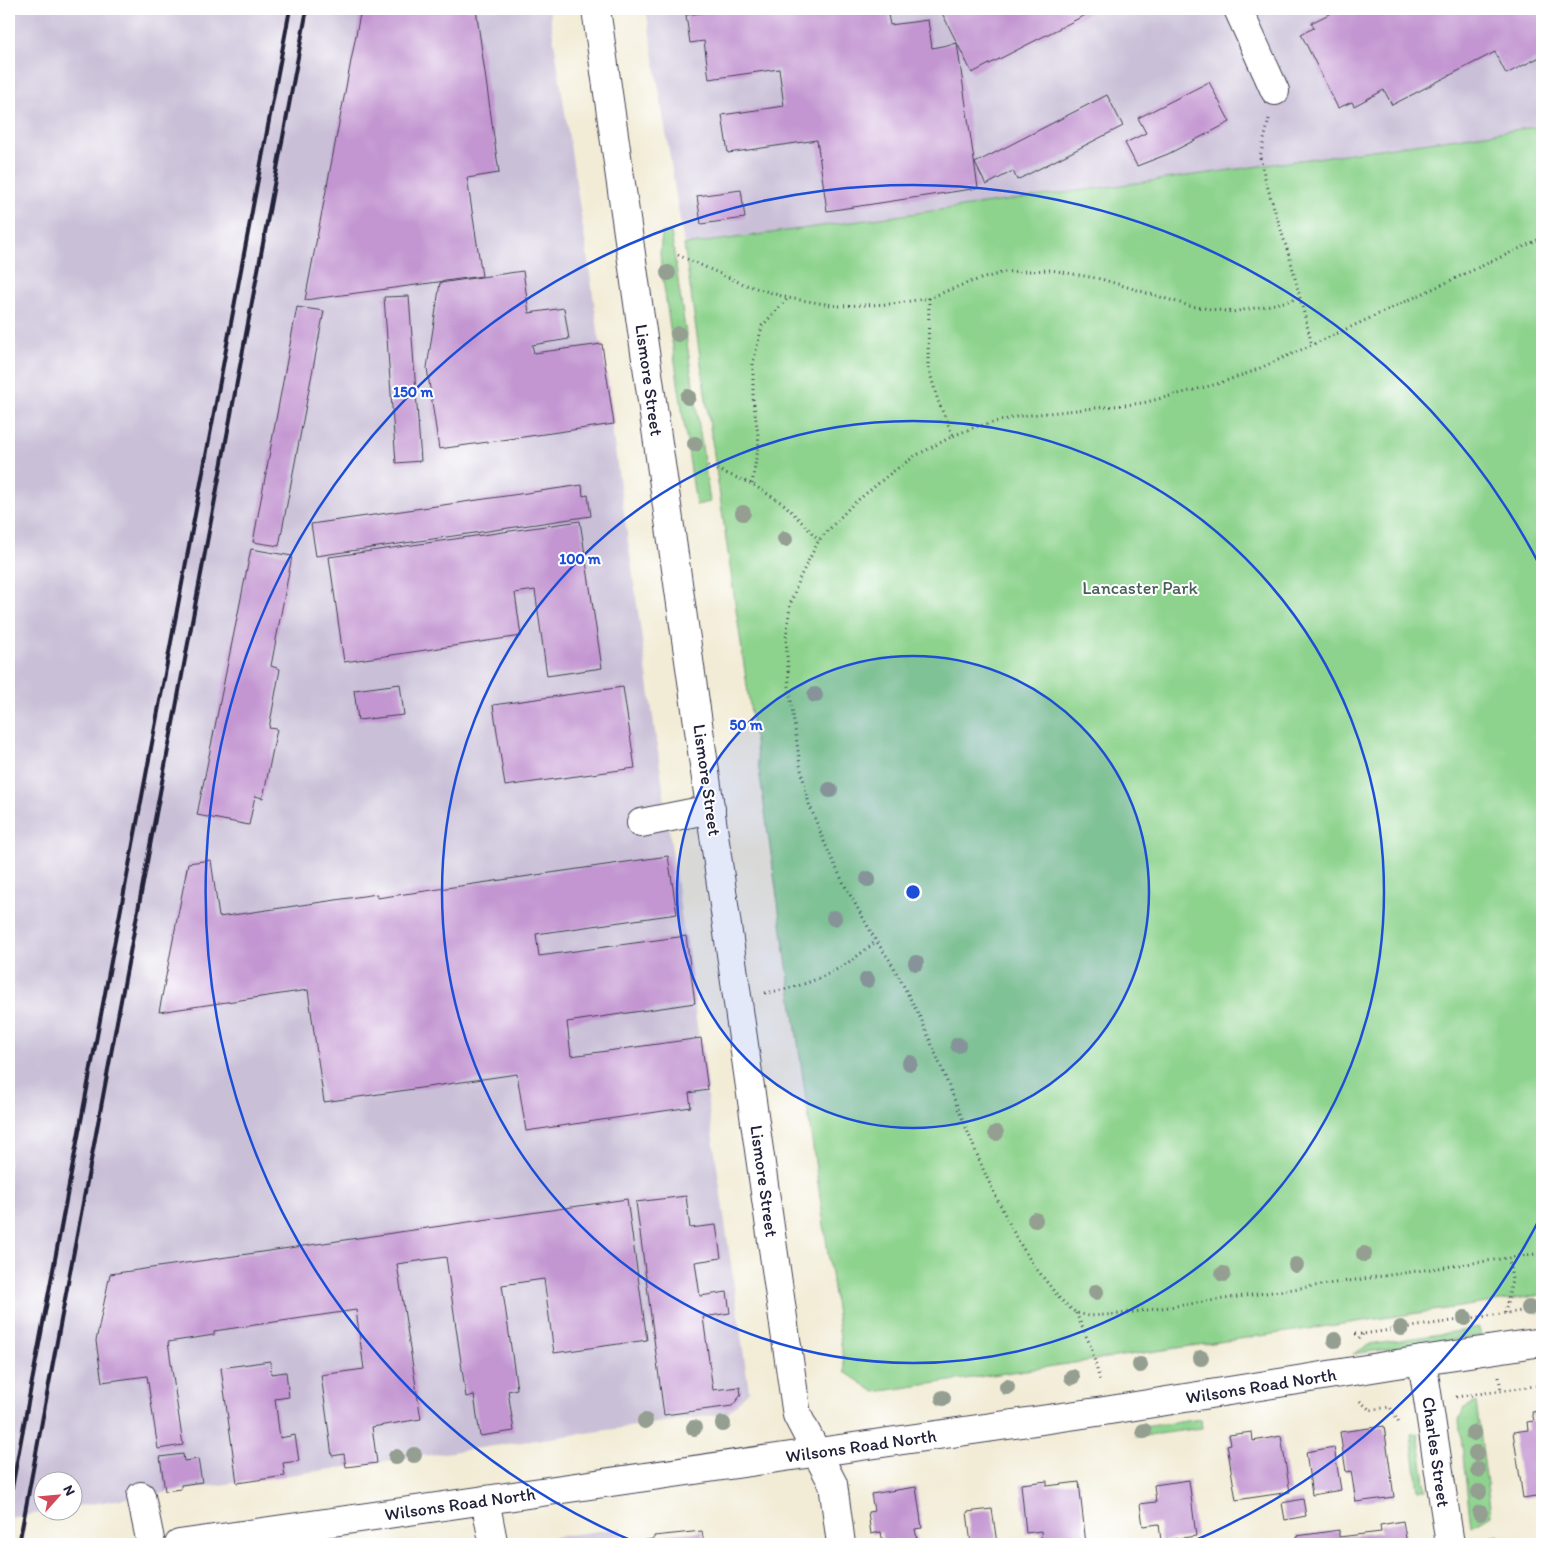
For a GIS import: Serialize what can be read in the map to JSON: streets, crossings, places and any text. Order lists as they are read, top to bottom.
{
  "streets": {
    "street": ["Lismore Street", "Wilsons Road North", "Charles Street"]
  },
  "crossings": [
    ["Lismore Street", "Wilsons Road North"],
    ["Wilsons Road North", "Charles Street"]
  ],
  "parks": ["Lancaster Park"],
  "north": "top right",
  "rings": ["150 m", "100 m", "50 m"]
}
